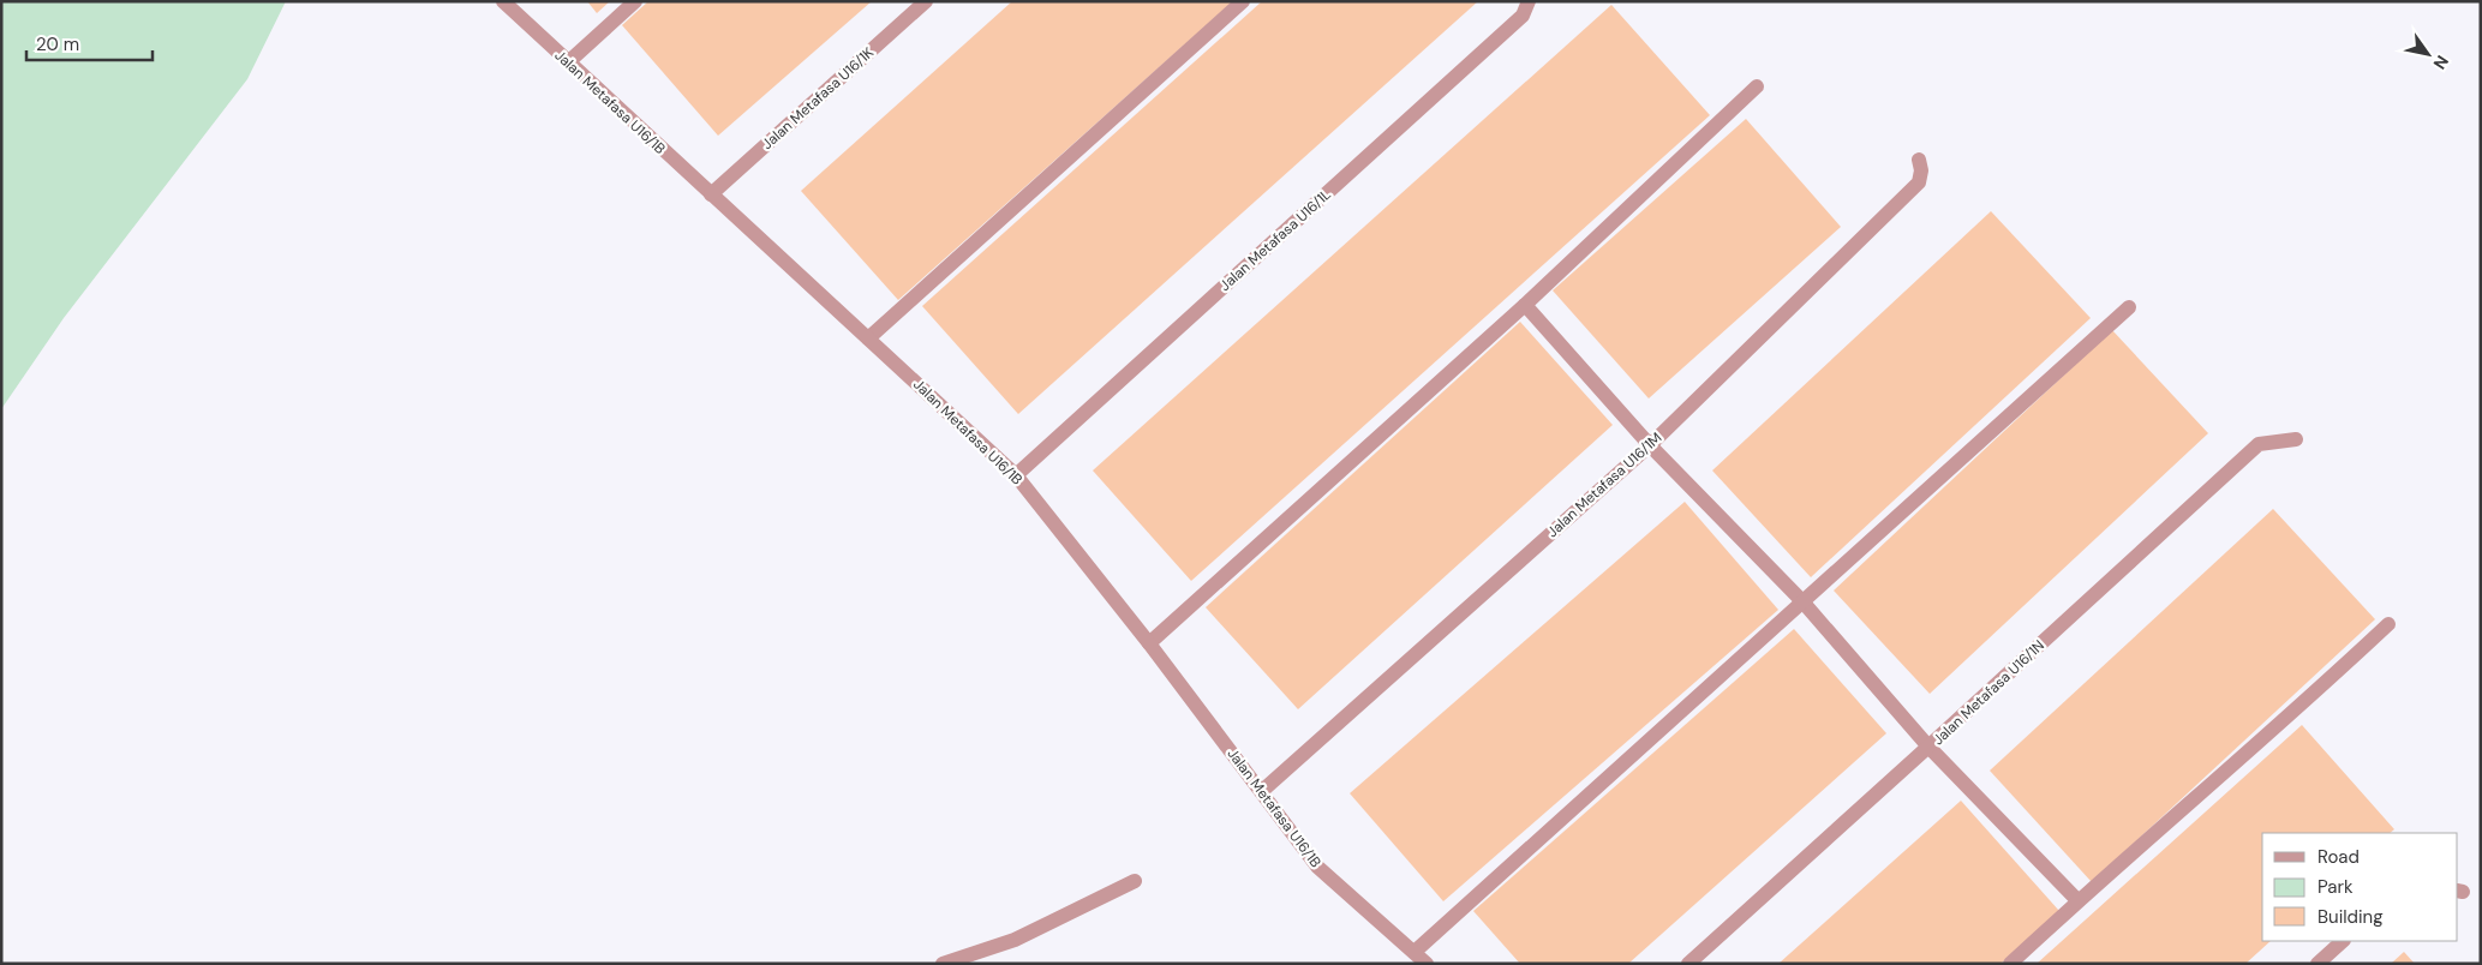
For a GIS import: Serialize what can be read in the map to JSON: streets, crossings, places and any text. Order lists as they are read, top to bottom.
{
  "streets": {
    "street": [
      "Jalan Metafasa U16/1K",
      "Jalan Metafasa U16/1B",
      "Jalan Metafasa U16/1L",
      "Jalan Metafasa U16/1M",
      "Jalan Metafasa U16/1N"
    ]
  },
  "crossings": [
    ["Jalan Metafasa U16/1K", "Jalan Metafasa U16/1B"],
    ["Jalan Metafasa U16/1B", "Jalan Metafasa U16/1L"],
    ["Jalan Metafasa U16/1B", "Jalan Metafasa U16/1M"]
  ],
  "legend": ["Road", "Park", "Building"],
  "scale_bar": "20 m",
  "north": "bottom right"
}
